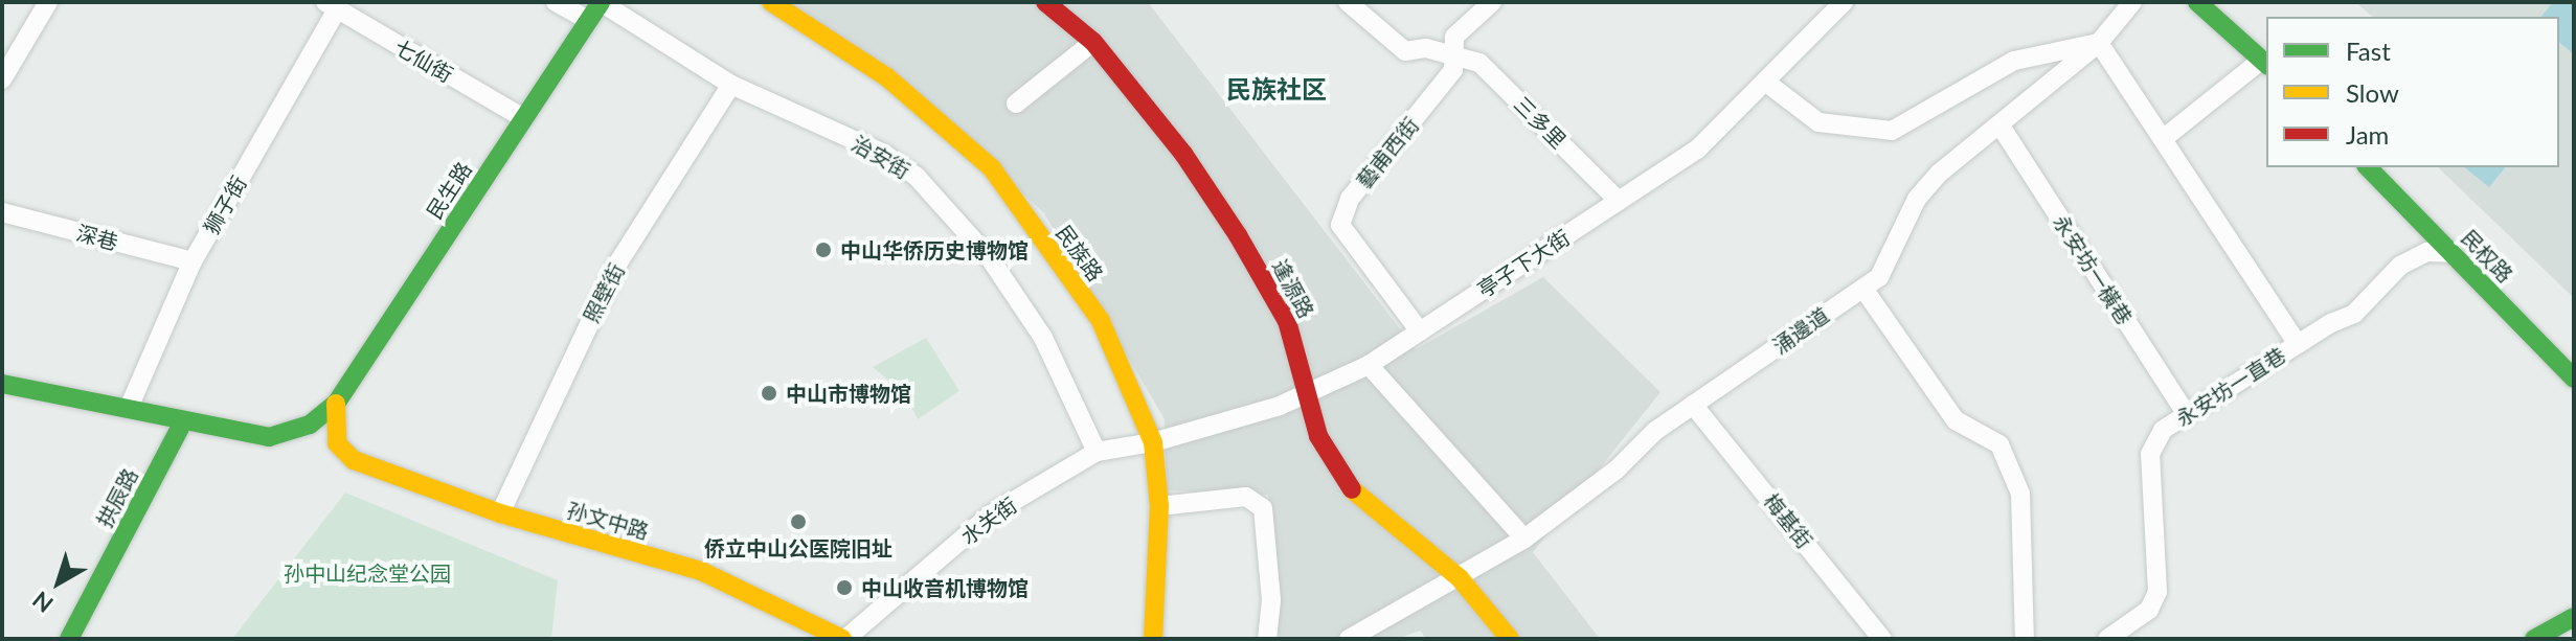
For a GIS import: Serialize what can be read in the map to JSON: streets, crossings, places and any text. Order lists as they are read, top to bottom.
{
  "streets": {
    "street": [
      "七仙街",
      "三多里",
      "藝甫西街",
      "治安街",
      "民生路",
      "狮子街",
      "深巷",
      "民族路",
      "民权路",
      "亭子下大街",
      "永安坊一橫巷",
      "逢源路",
      "照壁街",
      "涌邊道",
      "永安坊一直巷",
      "拱辰路",
      "孙文中路",
      "水关街",
      "梅基街"
    ]
  },
  "crossings": [
    ["七仙街", "民生路"],
    ["七仙街", "狮子街"],
    ["三多里", "藝甫西街"],
    ["三多里", "亭子下大街"],
    ["藝甫西街", "亭子下大街"],
    ["治安街", "民生路"],
    ["治安街", "照壁街"],
    ["治安街", "水关街"],
    ["民生路", "孙文中路"],
    ["狮子街", "深巷"],
    ["民族路", "亭子下大街"],
    ["民族路", "水关街"],
    ["民权路", "永安坊一直巷"],
    ["亭子下大街", "逢源路"],
    ["亭子下大街", "水关街"],
    ["永安坊一橫巷", "涌邊道"],
    ["永安坊一橫巷", "永安坊一直巷"],
    ["逢源路", "涌邊道"],
    ["照壁街", "孙文中路"],
    ["涌邊道", "梅基街"],
    ["孙文中路", "水关街"]
  ],
  "districts": ["民族社区"],
  "parks": ["孙中山纪念堂公园"],
  "places": [
    "中山华侨历史博物馆",
    "中山市博物馆",
    "侨立中山公医院旧址",
    "中山收音机博物馆"
  ],
  "legend": ["Fast", "Slow", "Jam"],
  "north": "bottom left"
}
